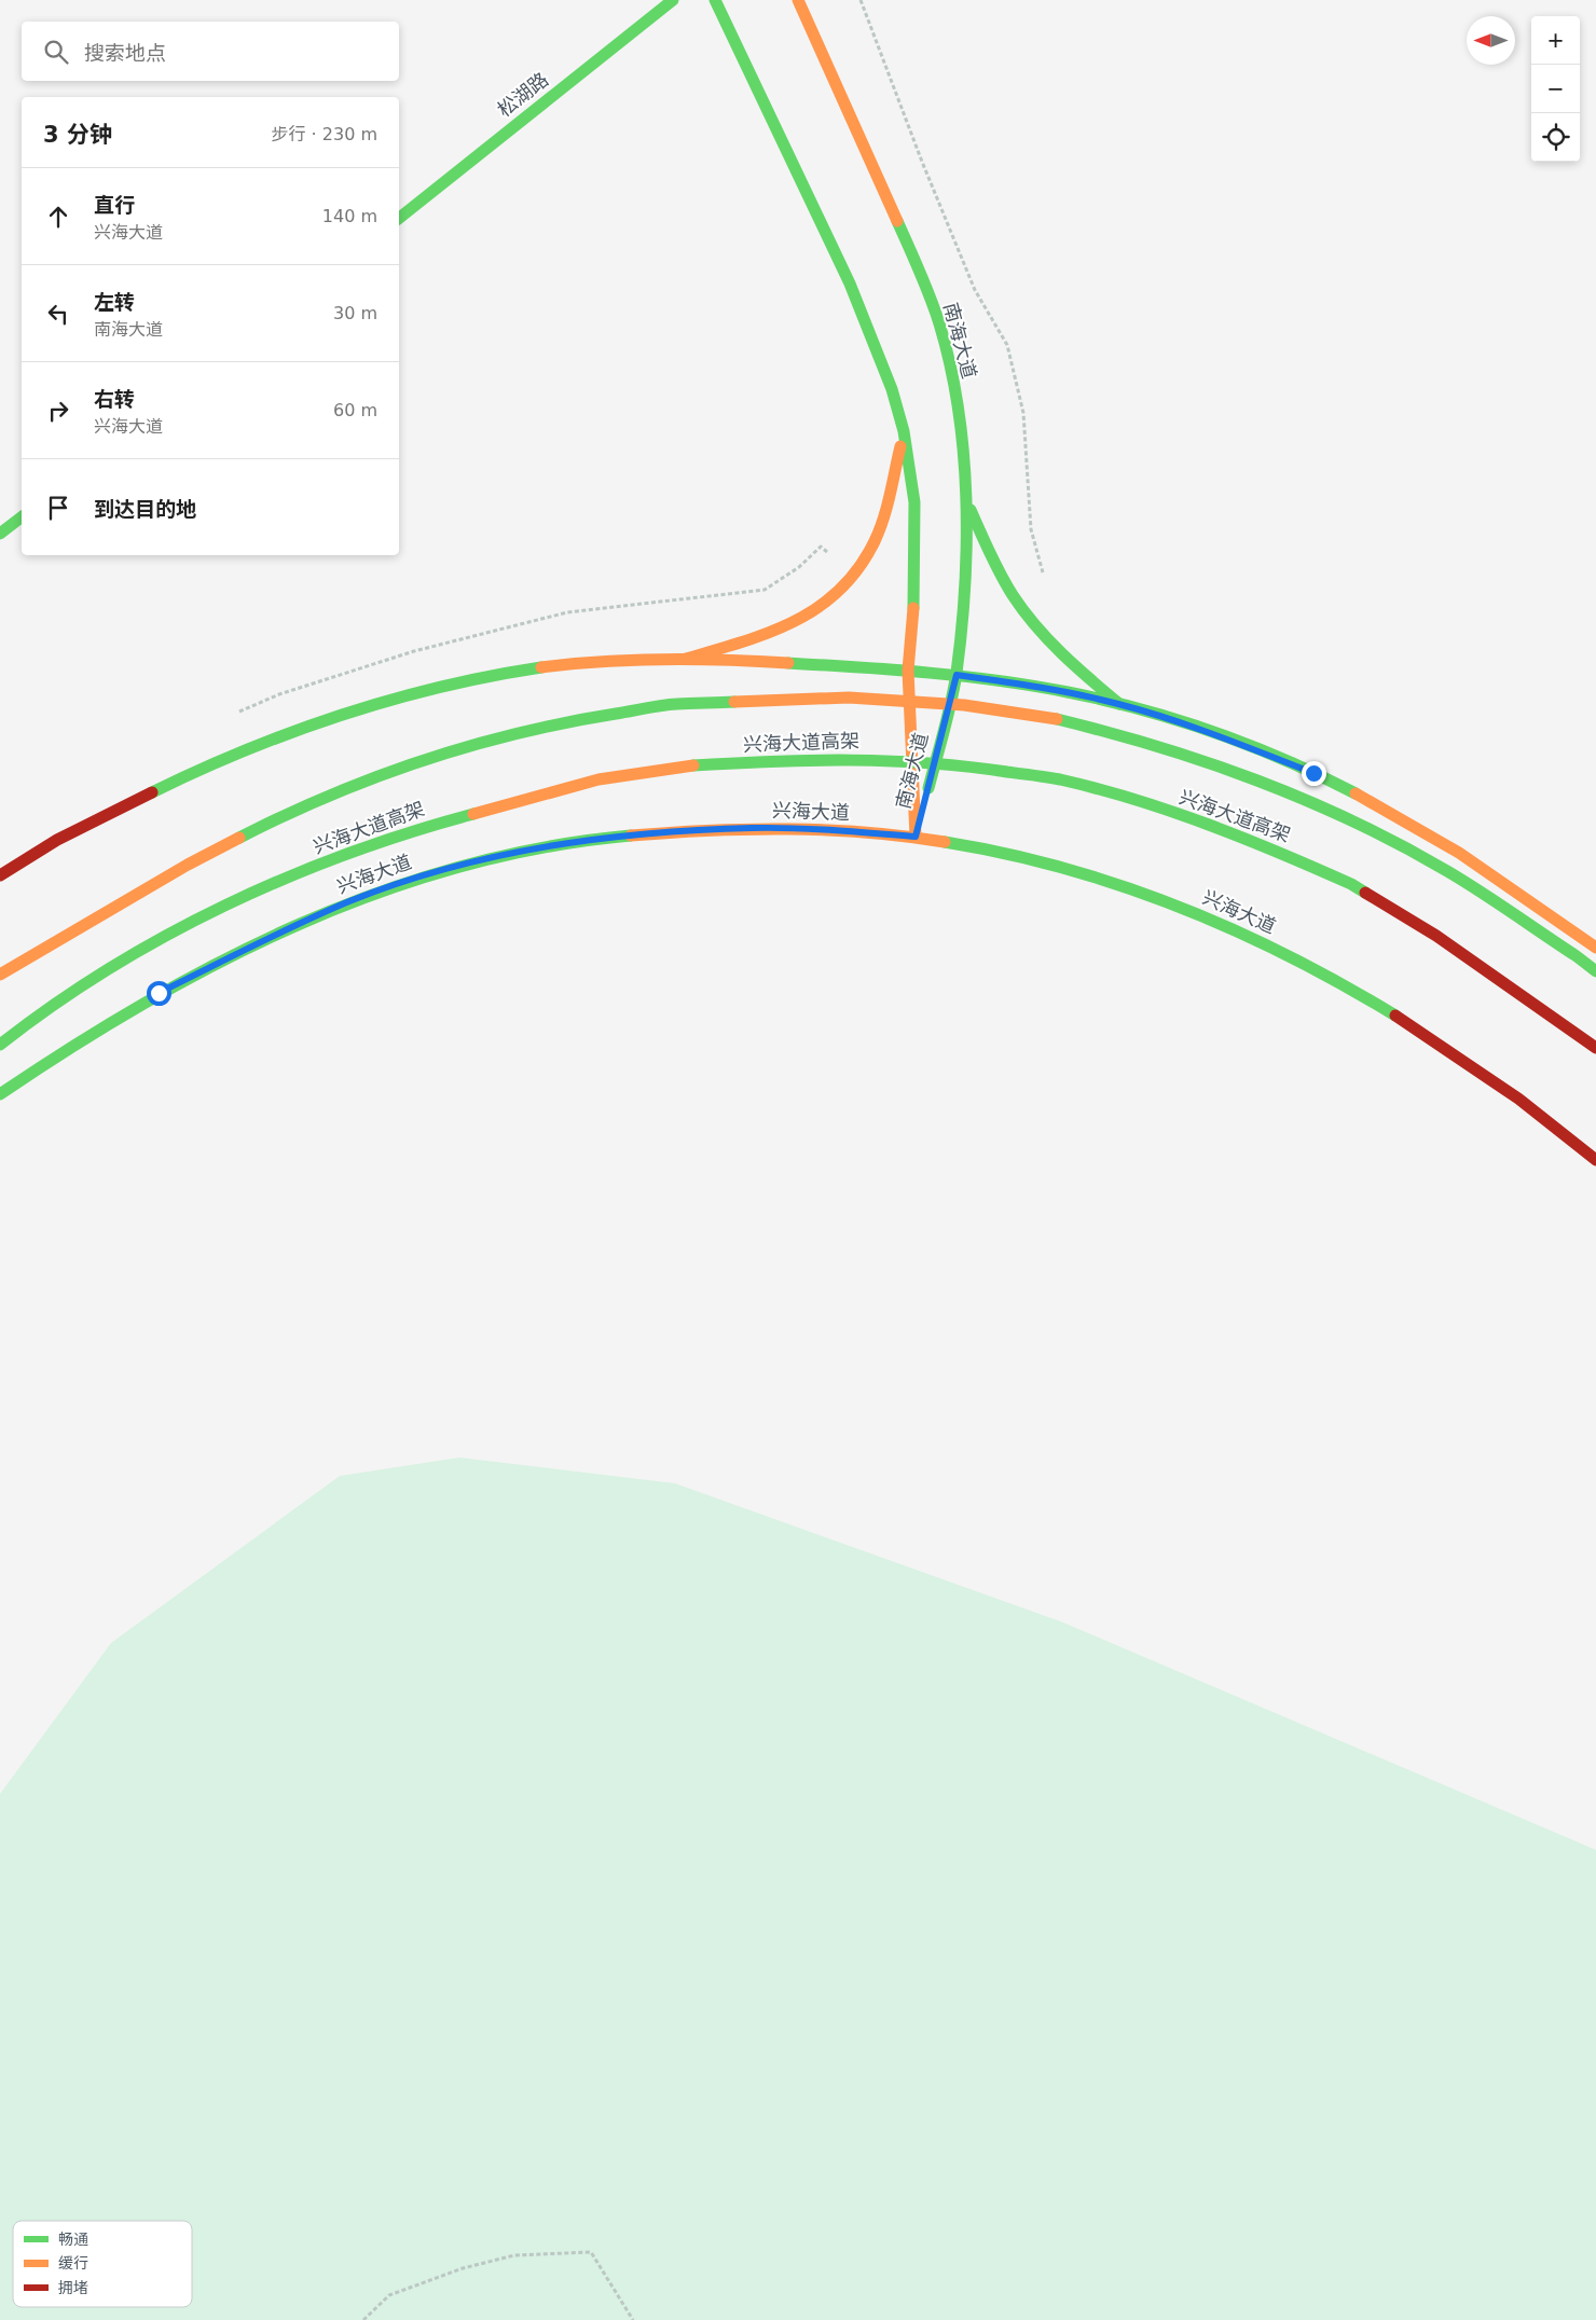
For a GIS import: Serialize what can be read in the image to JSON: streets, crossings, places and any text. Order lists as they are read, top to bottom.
{
  "streets": {
    "main road": [
      "松湖路",
      "南海大道",
      "兴海大道高架",
      "兴海大道"
    ]
  },
  "crossings": [
    ["南海大道", "兴海大道"]
  ],
  "legend": ["畅通", "缓行", "拥堵"],
  "north": "left",
  "page": {
    "map_buttons": ["+", "−"],
    "search": "搜索地点",
    "heading": ["3 分钟", "步行 · 230 m"],
    "list": [
      ["直行", "兴海大道", "140 m"],
      ["左转", "南海大道", "30 m"],
      ["右转", "兴海大道", "60 m"],
      "到达目的地"
    ]
  }
}
